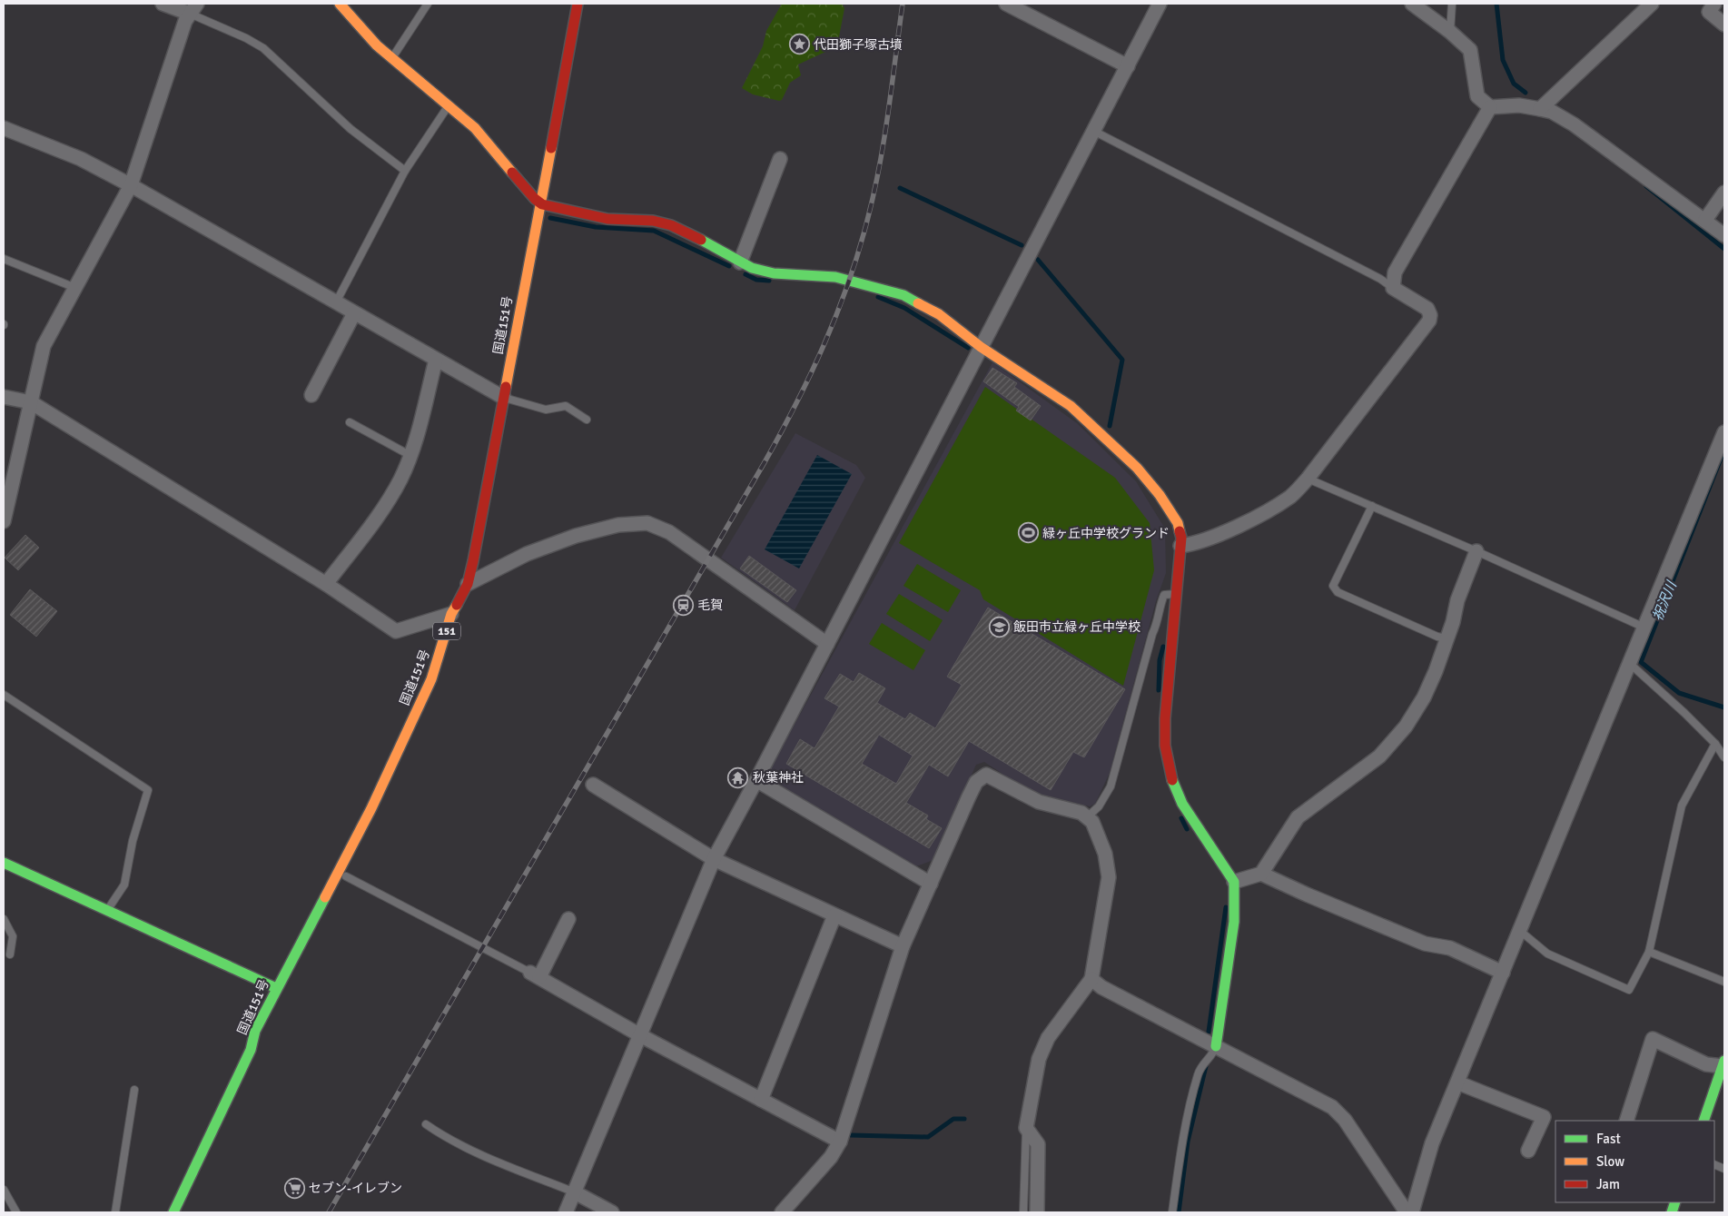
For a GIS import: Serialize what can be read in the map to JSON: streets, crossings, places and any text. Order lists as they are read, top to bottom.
{
  "streets": {
    "main road": ["国道151号", "151"]
  },
  "water": ["祝沢川"],
  "places": {
    "place": ["代田獅子塚古墳"],
    "sports": ["緑ヶ丘中学校グランド"],
    "station": ["毛賀"],
    "school or university": ["飯田市立緑ヶ丘中学校"],
    "temple": ["秋葉神社"],
    "supermarket": ["セブン-イレブン"]
  },
  "legend": ["Fast", "Slow", "Jam"]
}
